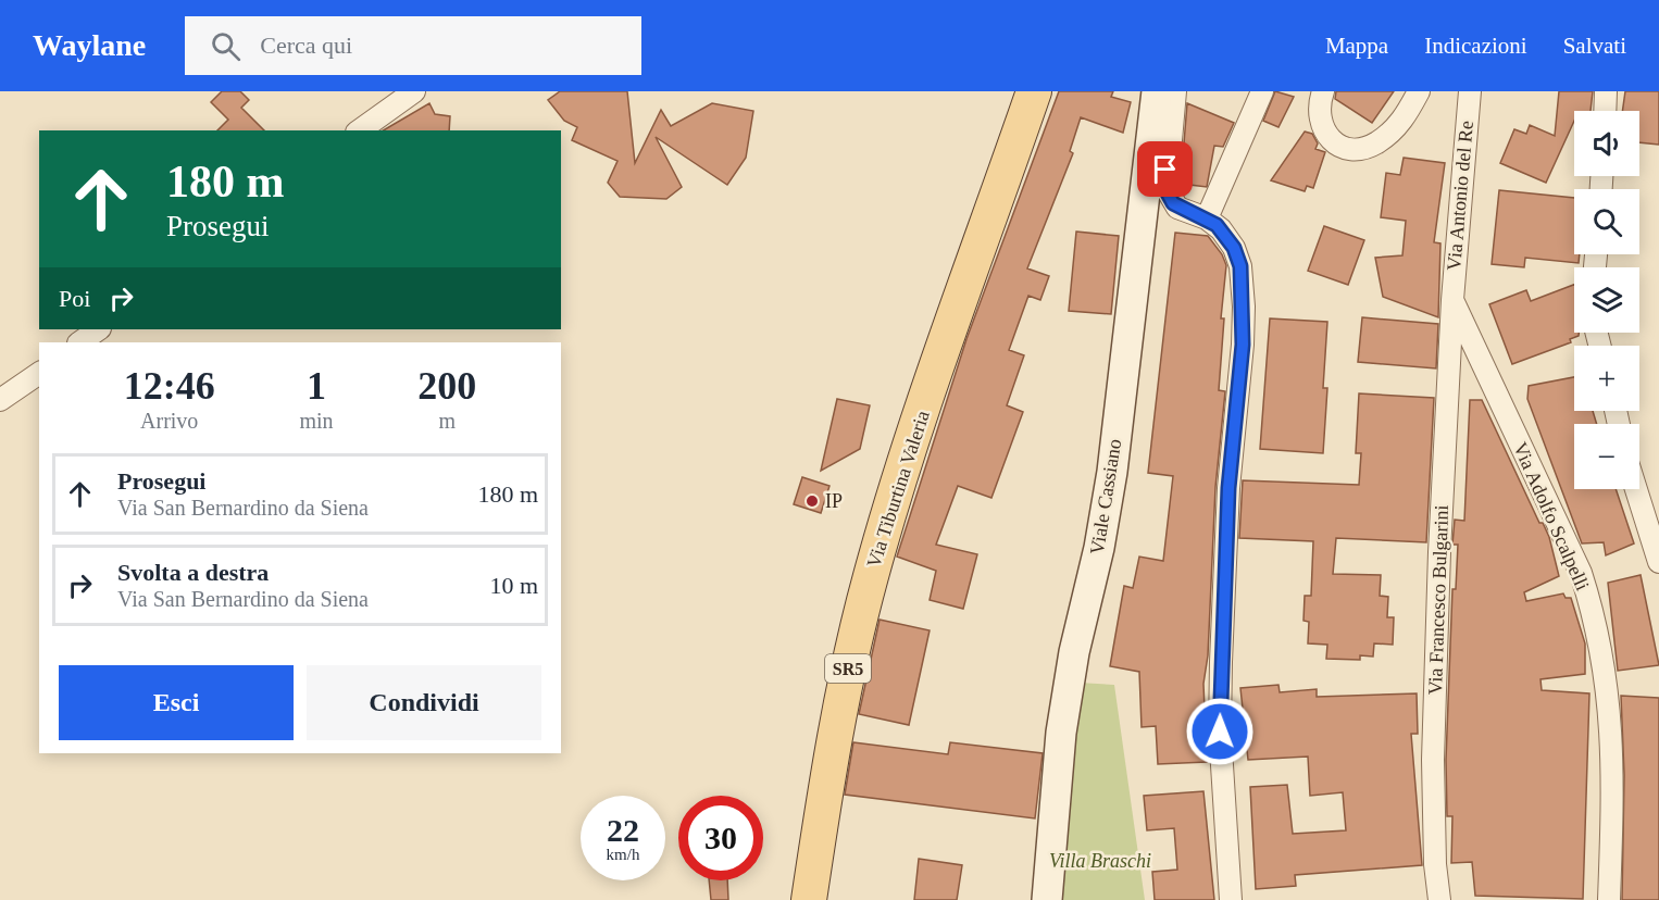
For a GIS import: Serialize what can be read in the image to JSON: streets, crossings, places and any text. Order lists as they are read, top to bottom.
{
  "streets": {
    "main road": ["Via Tiburtina Valeria", "SR5"],
    "street": [
      "Via Antonio del Re",
      "Viale Cassiano",
      "Via Adolfo Scalpelli",
      "Via Francesco Bulgarini"
    ]
  },
  "crossings": [
    ["Via Antonio del Re", "Via Adolfo Scalpelli"],
    ["Via Antonio del Re", "Via Francesco Bulgarini"],
    ["Via Adolfo Scalpelli", "Via Francesco Bulgarini"]
  ],
  "parks": ["Villa Braschi"],
  "places": ["IP"],
  "page": {
    "header": "Waylane",
    "search": "Cerca qui",
    "nav": ["Mappa", "Indicazioni", "Salvati"],
    "map_buttons": ["+", "−"],
    "turn": ["180 m", "Prosegui"],
    "then": "Poi",
    "eta": [
      "12:46",
      "Arrivo",
      "1",
      "min",
      "200",
      "m"
    ],
    "list": [
      {
        "name": "Prosegui",
        "note": "Via San Bernardino da Siena",
        "value": "180 m"
      },
      {
        "name": "Svolta a destra",
        "note": "Via San Bernardino da Siena",
        "value": "10 m"
      }
    ],
    "buttons": ["Esci", "Condividi"],
    "speed": "22 km/h",
    "limit": "30"
  }
}
